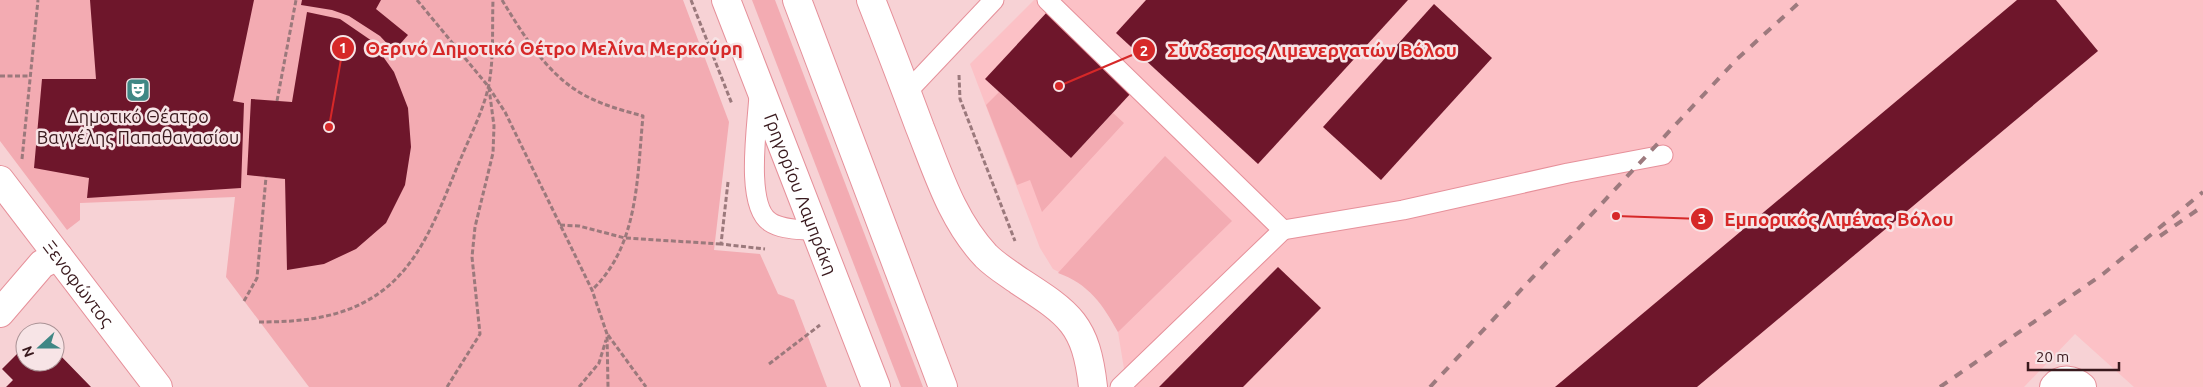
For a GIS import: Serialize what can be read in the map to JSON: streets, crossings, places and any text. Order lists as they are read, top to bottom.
{
  "streets": {
    "main road": ["Γρηγορίου Λαμπράκη", "Ξενοφώντος"]
  },
  "places": {
    "other": ["Σύνδεσμος Λιμενεργατών Βόλου", "Θερινό Δημοτικό Θέτρο Μελίνα Μερκούρη", "Εμπορικός Λιμένας Βόλου"],
    "theatre": ["Δημοτικό Θέατρο Βαγγέλης Παπαθανασίου"]
  },
  "scale_bar": "20 m",
  "north": "left"
}
